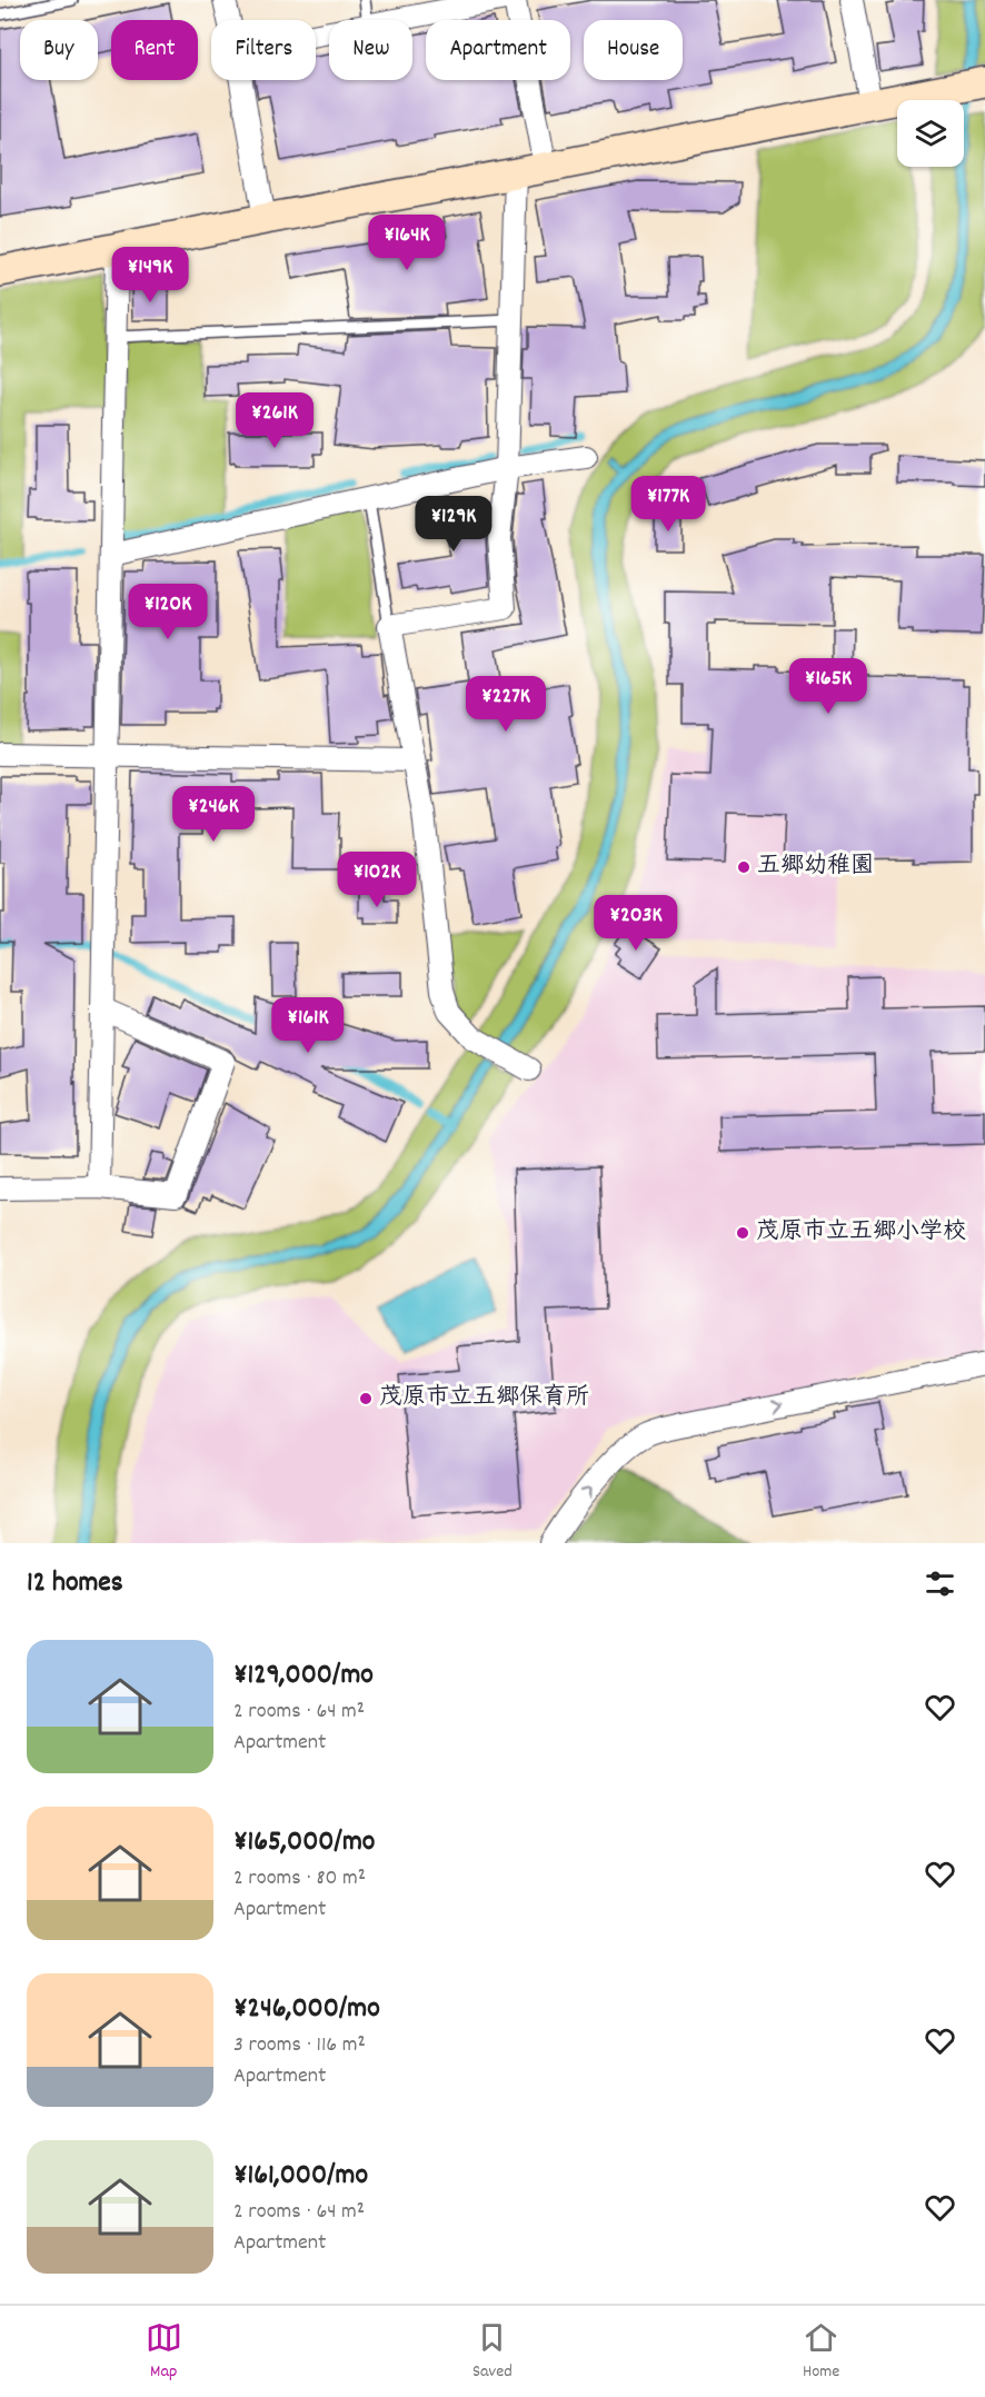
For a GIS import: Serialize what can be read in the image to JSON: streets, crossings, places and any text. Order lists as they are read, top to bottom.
{
  "places": ["五郷幼稚園", "茂原市立五郷小学校", "茂原市立五郷保育所"],
  "page": {
    "chip": [
      "Buy",
      "Rent",
      "Filters",
      "New",
      "Apartment",
      "House"
    ],
    "price": [
      "¥164K",
      "¥149K",
      "¥261K",
      "¥177K",
      "¥129K",
      "¥120K",
      "¥165K",
      "¥227K",
      "¥246K",
      "¥102K",
      "¥203K",
      "¥161K"
    ],
    "heading": "12 homes",
    "list": [
      {
        "name": "¥129,000/mo",
        "note": "2 rooms · 64 m² · Apartment"
      },
      {
        "name": "¥165,000/mo",
        "note": "2 rooms · 80 m² · Apartment"
      },
      {
        "name": "¥246,000/mo",
        "note": "3 rooms · 116 m² · Apartment"
      },
      {
        "name": "¥161,000/mo",
        "note": "2 rooms · 64 m² · Apartment"
      }
    ],
    "tabs": ["Map", "Saved", "Home"]
  }
}
